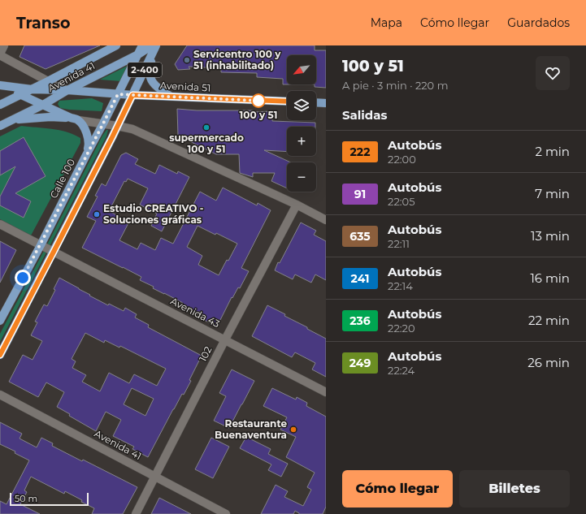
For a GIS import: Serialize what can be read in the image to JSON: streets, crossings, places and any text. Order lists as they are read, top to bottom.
{
  "streets": {
    "main road": [
      "2-400",
      "Avenida 41",
      "Avenida 51",
      "Calle 100"
    ],
    "street": ["Avenida 43", "102"]
  },
  "crossings": [
    ["2-400", "Avenida 51"],
    ["Avenida 41", "Avenida 51"],
    ["Avenida 41", "Calle 100"],
    ["Avenida 41", "102"],
    ["Avenida 51", "Calle 100"],
    ["Calle 100", "Avenida 43"],
    ["Avenida 43", "102"]
  ],
  "places": [
    "Servicentro 100 y 51 (inhabilitado)",
    "100 y 51",
    "supermercado 100 y 51",
    "Estudio CREATIVO - Soluciones gráficas",
    "Restaurante Buenaventura"
  ],
  "lines": ["bus line 222"],
  "scale_bar": "50 m",
  "north": "bottom left",
  "page": {
    "header": "Transo",
    "nav": ["Mapa", "Cómo llegar", "Guardados"],
    "heading": [
      ["100 y 51", "A pie · 3 min · 220 m"],
      "Salidas"
    ],
    "map_buttons": ["+", "−"],
    "list": [
      {
        "mark": "222",
        "name": "Autobús",
        "note": "22:00",
        "value": "2 min"
      },
      {
        "mark": "91",
        "name": "Autobús",
        "note": "22:05",
        "value": "7 min"
      },
      {
        "mark": "635",
        "name": "Autobús",
        "note": "22:11",
        "value": "13 min"
      },
      {
        "mark": "241",
        "name": "Autobús",
        "note": "22:14",
        "value": "16 min"
      },
      {
        "mark": "236",
        "name": "Autobús",
        "note": "22:20",
        "value": "22 min"
      },
      {
        "mark": "249",
        "name": "Autobús",
        "note": "22:24",
        "value": "26 min"
      }
    ],
    "buttons": ["Cómo llegar", "Billetes"],
    "scale": "50 m"
  }
}
